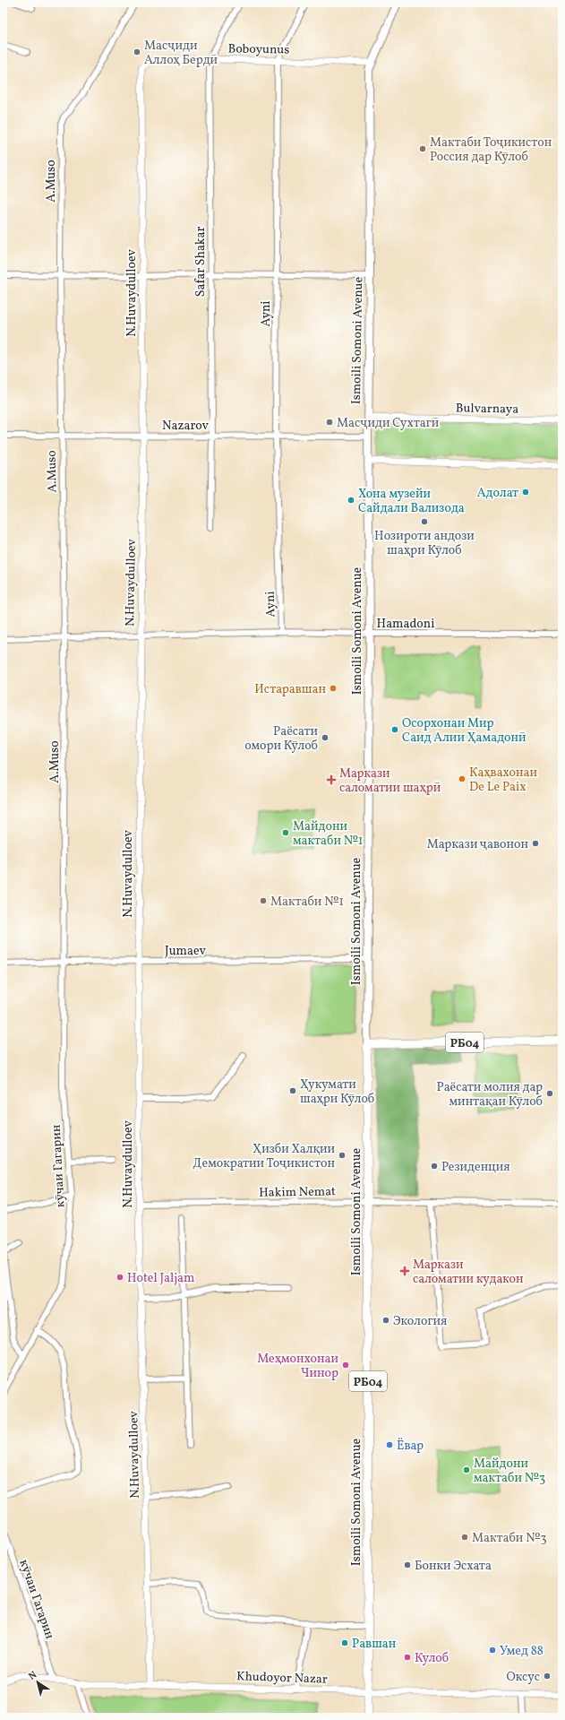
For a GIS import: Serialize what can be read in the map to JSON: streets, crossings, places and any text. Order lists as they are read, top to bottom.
{
  "streets": {
    "main road": ["Ismoili Somoni Avenue", "РБ04"],
    "street": [
      "Boboyunus",
      "A.Muso",
      "Safar Shakar",
      "N.Huvaydulloev",
      "Ayni",
      "Bulvarnaya",
      "Nazarov",
      "Hamadoni",
      "Jumaev",
      "кӯчаи Гагарин",
      "Hakim Nemat",
      "Khudoyor Nazar"
    ]
  },
  "crossings": [
    ["Boboyunus", "Safar Shakar"],
    ["Boboyunus", "N.Huvaydulloev"],
    ["Boboyunus", "Ayni"],
    ["Boboyunus", "Ismoili Somoni Avenue"],
    ["A.Muso", "Nazarov"],
    ["A.Muso", "Hamadoni"],
    ["A.Muso", "Jumaev"],
    ["A.Muso", "кӯчаи Гагарин"],
    ["Safar Shakar", "Nazarov"],
    ["N.Huvaydulloev", "Nazarov"],
    ["N.Huvaydulloev", "Hamadoni"],
    ["N.Huvaydulloev", "Jumaev"],
    ["N.Huvaydulloev", "Hakim Nemat"],
    ["N.Huvaydulloev", "Khudoyor Nazar"],
    ["Ayni", "Nazarov"],
    ["Ayni", "Hamadoni"],
    ["Ismoili Somoni Avenue", "Bulvarnaya"],
    ["Ismoili Somoni Avenue", "Nazarov"],
    ["Ismoili Somoni Avenue", "Hamadoni"],
    ["Ismoili Somoni Avenue", "Jumaev"],
    ["Ismoili Somoni Avenue", "РБ04"],
    ["Ismoili Somoni Avenue", "Hakim Nemat"],
    ["Ismoili Somoni Avenue", "Khudoyor Nazar"],
    ["Jumaev", "кӯчаи Гагарин"],
    ["кӯчаи Гагарин", "Khudoyor Nazar"]
  ],
  "places": {
    "other": [
      "Масҷиди Аллоҳ Бердӣ",
      "Мактаби Тоҷикистон Россия дар Кӯлоб",
      "Масҷиди Сухтагӣ",
      "Адолат",
      "Хона музейи Сайдали Вализода",
      "Нозироти андози шаҳри Кӯлоб",
      "Истаравшан",
      "Осорхонаи Мир Саид Алии Ҳамадонӣ",
      "Раёсати омори Кӯлоб",
      "Каҳвахонаи De Le Paix",
      "Майдони мактаби №1",
      "Маркази ҷавонон",
      "Мактаби №1",
      "Ҳукумати шаҳри Кӯлоб",
      "Раёсати молия дар минтақаи Кӯлоб",
      "Ҳизби Халқии Демократии Тоҷикистон",
      "Резиденция",
      "Hotel Jaljam",
      "Экология",
      "Меҳмонхонаи Чинор",
      "Ёвар",
      "Майдони мактаби №3",
      "Мактаби №3",
      "Бонки Эсхата",
      "Равшан",
      "Умед 88",
      "Кулоб",
      "Оксус"
    ],
    "health": ["Маркази саломатии шаҳрӣ", "Маркази саломатии кудакон"]
  },
  "north": "top left"
}
